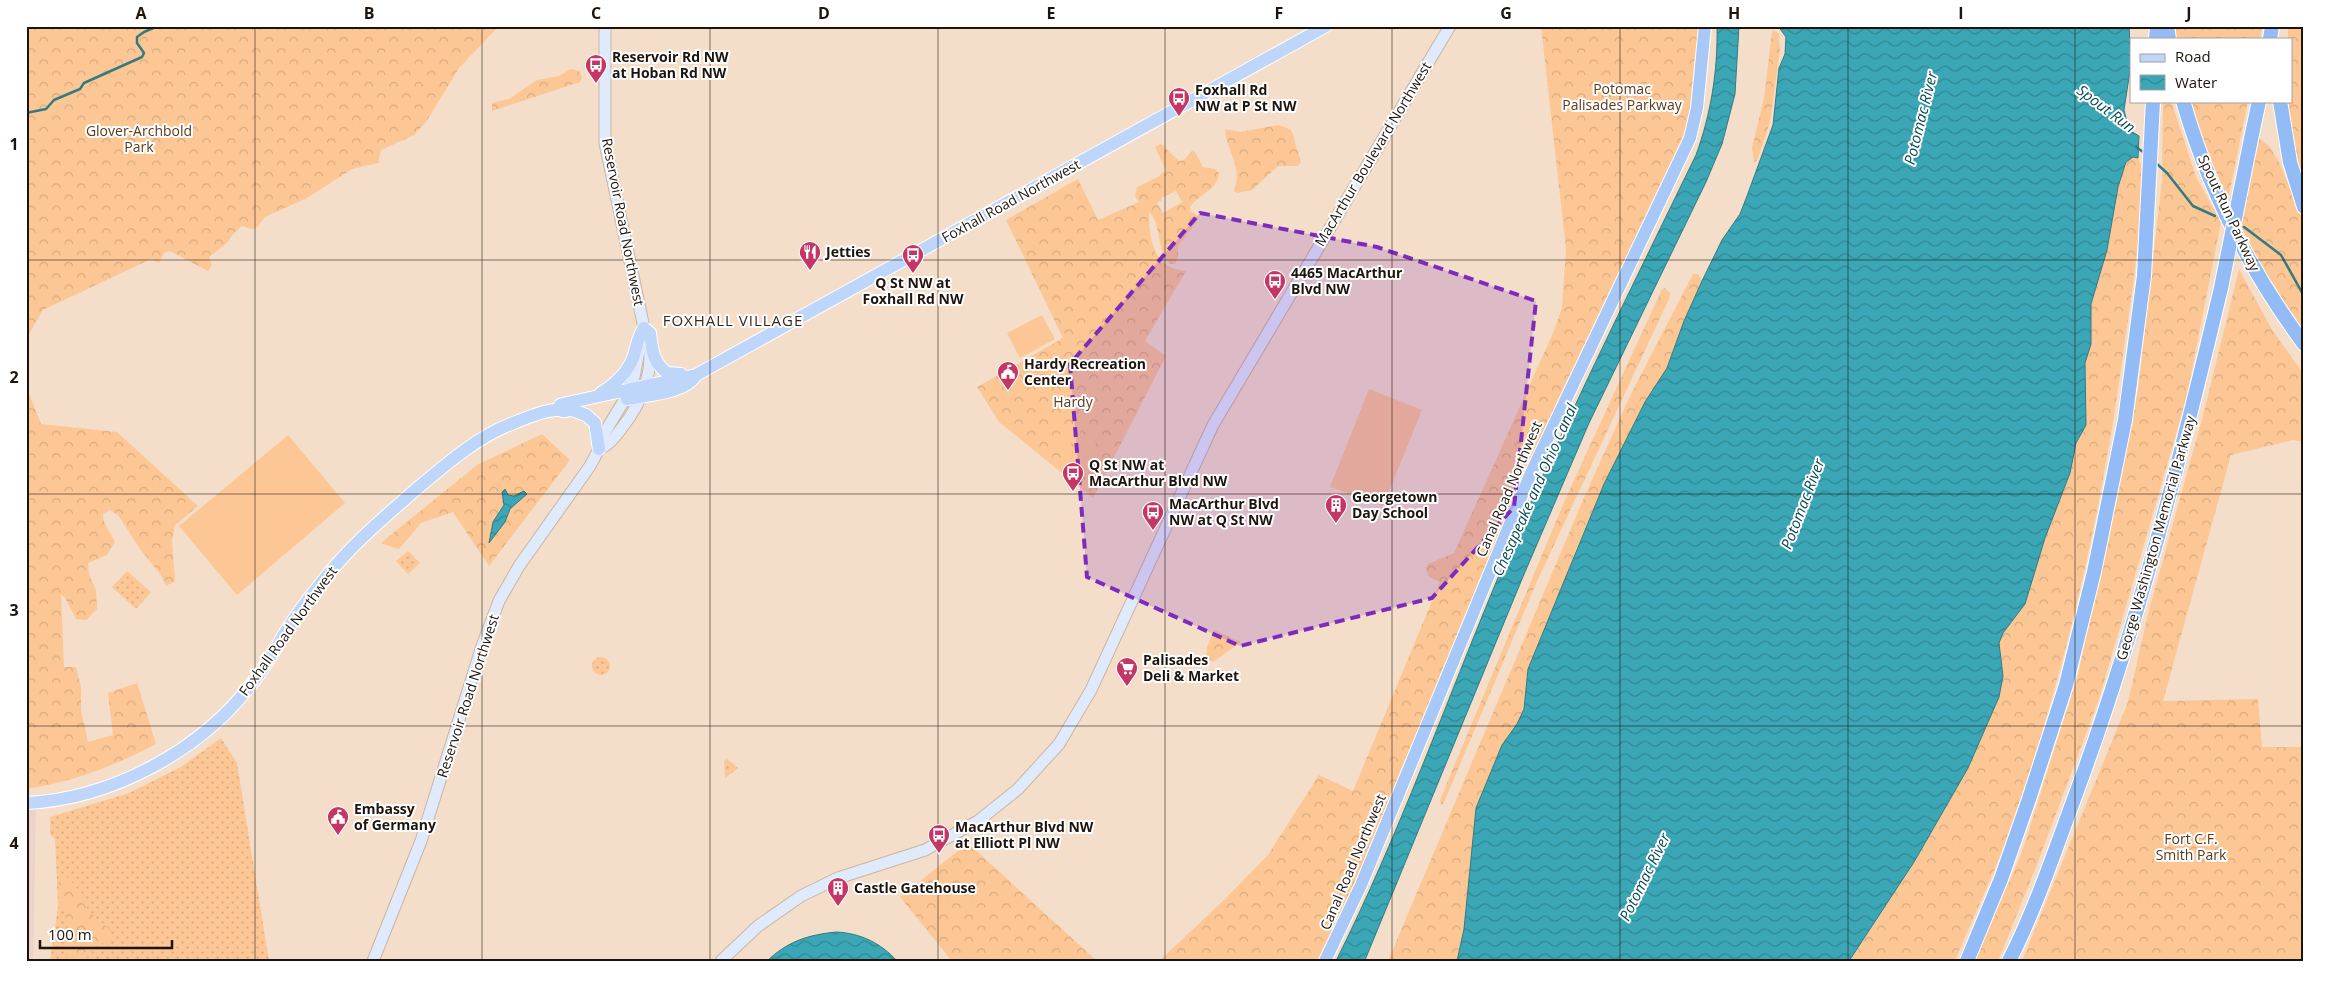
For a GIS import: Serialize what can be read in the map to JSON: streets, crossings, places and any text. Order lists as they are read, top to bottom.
{
  "streets": {
    "highway": ["Spout Run Parkway", "Canal Road Northwest", "George Washington Memorial Parkway"],
    "main road": ["MacArthur Boulevard Northwest", "Foxhall Road Northwest", "Reservoir Road Northwest"]
  },
  "crossings": [
    ["Foxhall Road Northwest", "Reservoir Road Northwest"]
  ],
  "districts": ["FOXHALL VILLAGE"],
  "water": ["Spout Run", "Potomac River", "Chesapeake and Ohio Canal"],
  "parks": [
    "Potomac Palisades Parkway",
    "Glover-Archbold Park",
    "Hardy",
    "Fort C.F. Smith Park"
  ],
  "places": {
    "bus stop": [
      "Reservoir Rd NW at Hoban Rd NW",
      "Foxhall Rd NW at P St NW",
      "Q St NW at Foxhall Rd NW",
      "4465 MacArthur Blvd NW",
      "Q St NW at MacArthur Blvd NW",
      "MacArthur Blvd NW at Q St NW",
      "MacArthur Blvd NW at Elliott Pl NW"
    ],
    "restaurant": ["Jetties"],
    "public building": ["Hardy Recreation Center", "Embassy of Germany"],
    "building": ["Georgetown Day School", "Castle Gatehouse"],
    "supermarket": ["Palisades Deli & Market"]
  },
  "legend": ["Road", "Water"],
  "scale_bar": "100 m",
  "grid": {
    "columns": [
      "A",
      "B",
      "C",
      "D",
      "E",
      "F",
      "G",
      "H",
      "I",
      "J"
    ],
    "rows": [
      "1",
      "2",
      "3",
      "4"
    ]
  }
}
